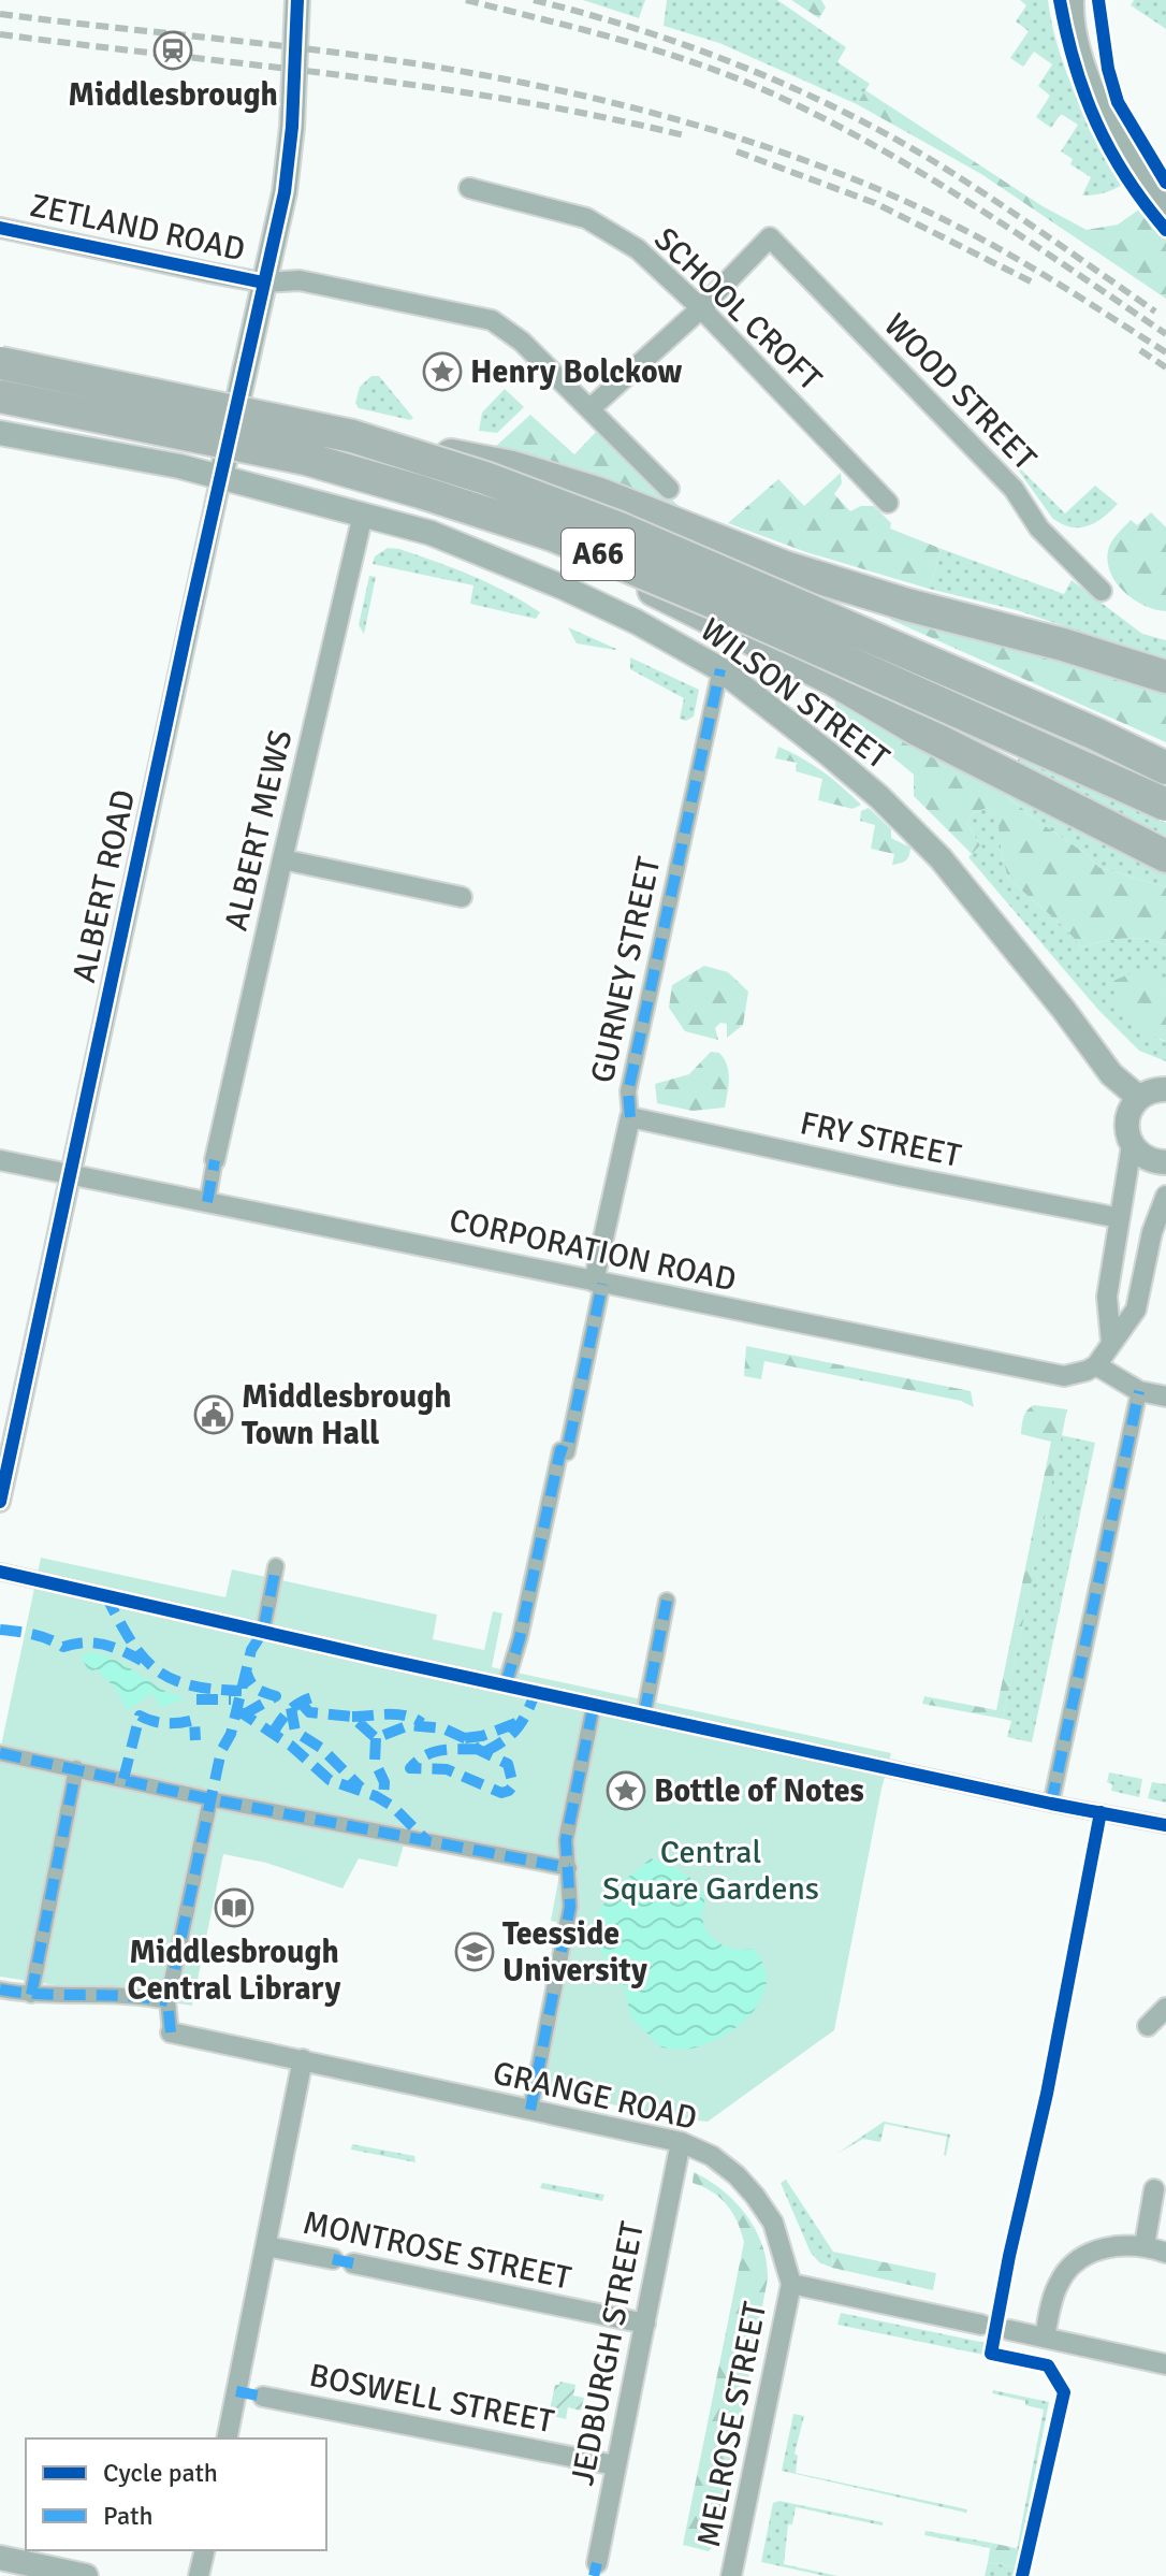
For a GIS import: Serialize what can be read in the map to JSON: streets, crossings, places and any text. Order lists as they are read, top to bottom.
{
  "streets": {
    "highway": ["A66"],
    "street": [
      "ZETLAND ROAD",
      "SCHOOL CROFT",
      "WOOD STREET",
      "WILSON STREET",
      "ALBERT MEWS",
      "ALBERT ROAD",
      "GURNEY STREET",
      "FRY STREET",
      "CORPORATION ROAD",
      "GRANGE ROAD",
      "MONTROSE STREET",
      "JEDBURGH STREET",
      "BOSWELL STREET",
      "MELROSE STREET"
    ]
  },
  "crossings": [
    ["ZETLAND ROAD", "ALBERT ROAD"],
    ["SCHOOL CROFT", "WOOD STREET"],
    ["WILSON STREET", "ALBERT MEWS"],
    ["WILSON STREET", "ALBERT ROAD"],
    ["WILSON STREET", "GURNEY STREET"],
    ["ALBERT ROAD", "CORPORATION ROAD"],
    ["GURNEY STREET", "FRY STREET"],
    ["GURNEY STREET", "CORPORATION ROAD"],
    ["GRANGE ROAD", "JEDBURGH STREET"],
    ["GRANGE ROAD", "MELROSE STREET"],
    ["MONTROSE STREET", "JEDBURGH STREET"],
    ["JEDBURGH STREET", "BOSWELL STREET"]
  ],
  "parks": ["Central Square Gardens"],
  "places": {
    "station": ["Middlesbrough"],
    "place": ["Henry Bolckow", "Bottle of Notes"],
    "public building": ["Middlesbrough Town Hall"],
    "library": ["Middlesbrough Central Library"],
    "school or university": ["Teesside University"]
  },
  "legend": ["Cycle path", "Path"]
}
